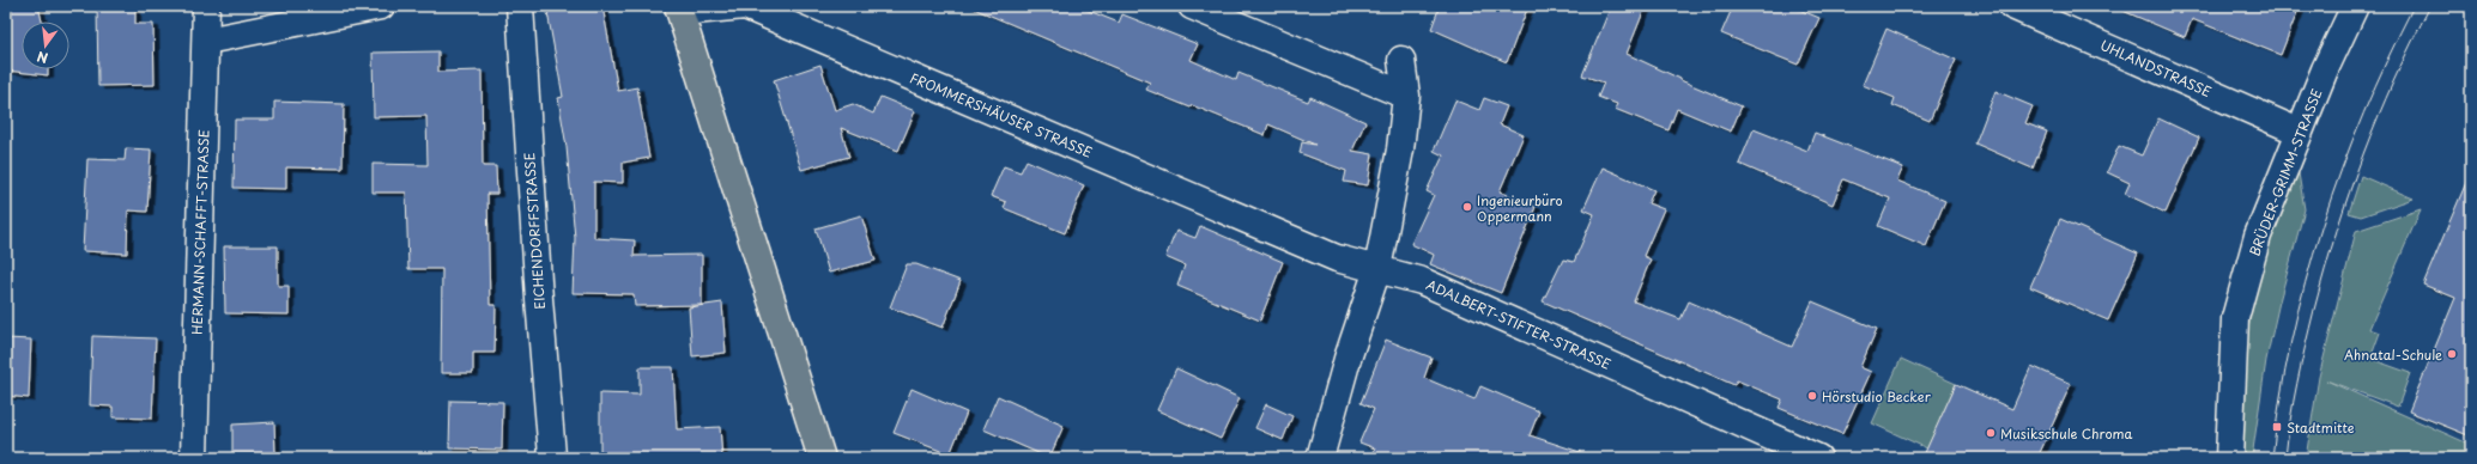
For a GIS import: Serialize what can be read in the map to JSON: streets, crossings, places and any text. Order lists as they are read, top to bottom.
{
  "streets": {
    "main road": ["FROMMERSHÄUSER STRASSE"],
    "street": [
      "UHLANDSTRASSE",
      "BRÜDER-GRIMM-STRASSE",
      "EICHENDORFFSTRASSE",
      "HERMANN-SCHAFFT-STRASSE",
      "ADALBERT-STIFTER-STRASSE"
    ]
  },
  "crossings": [
    ["UHLANDSTRASSE", "BRÜDER-GRIMM-STRASSE"],
    ["FROMMERSHÄUSER STRASSE", "ADALBERT-STIFTER-STRASSE"]
  ],
  "places": {
    "other": [
      "Ingenieurbüro Oppermann",
      "Ahnatal-Schule",
      "Hörstudio Becker",
      "Musikschule Chroma"
    ],
    "transit": ["Stadtmitte"]
  },
  "north": "bottom"
}
